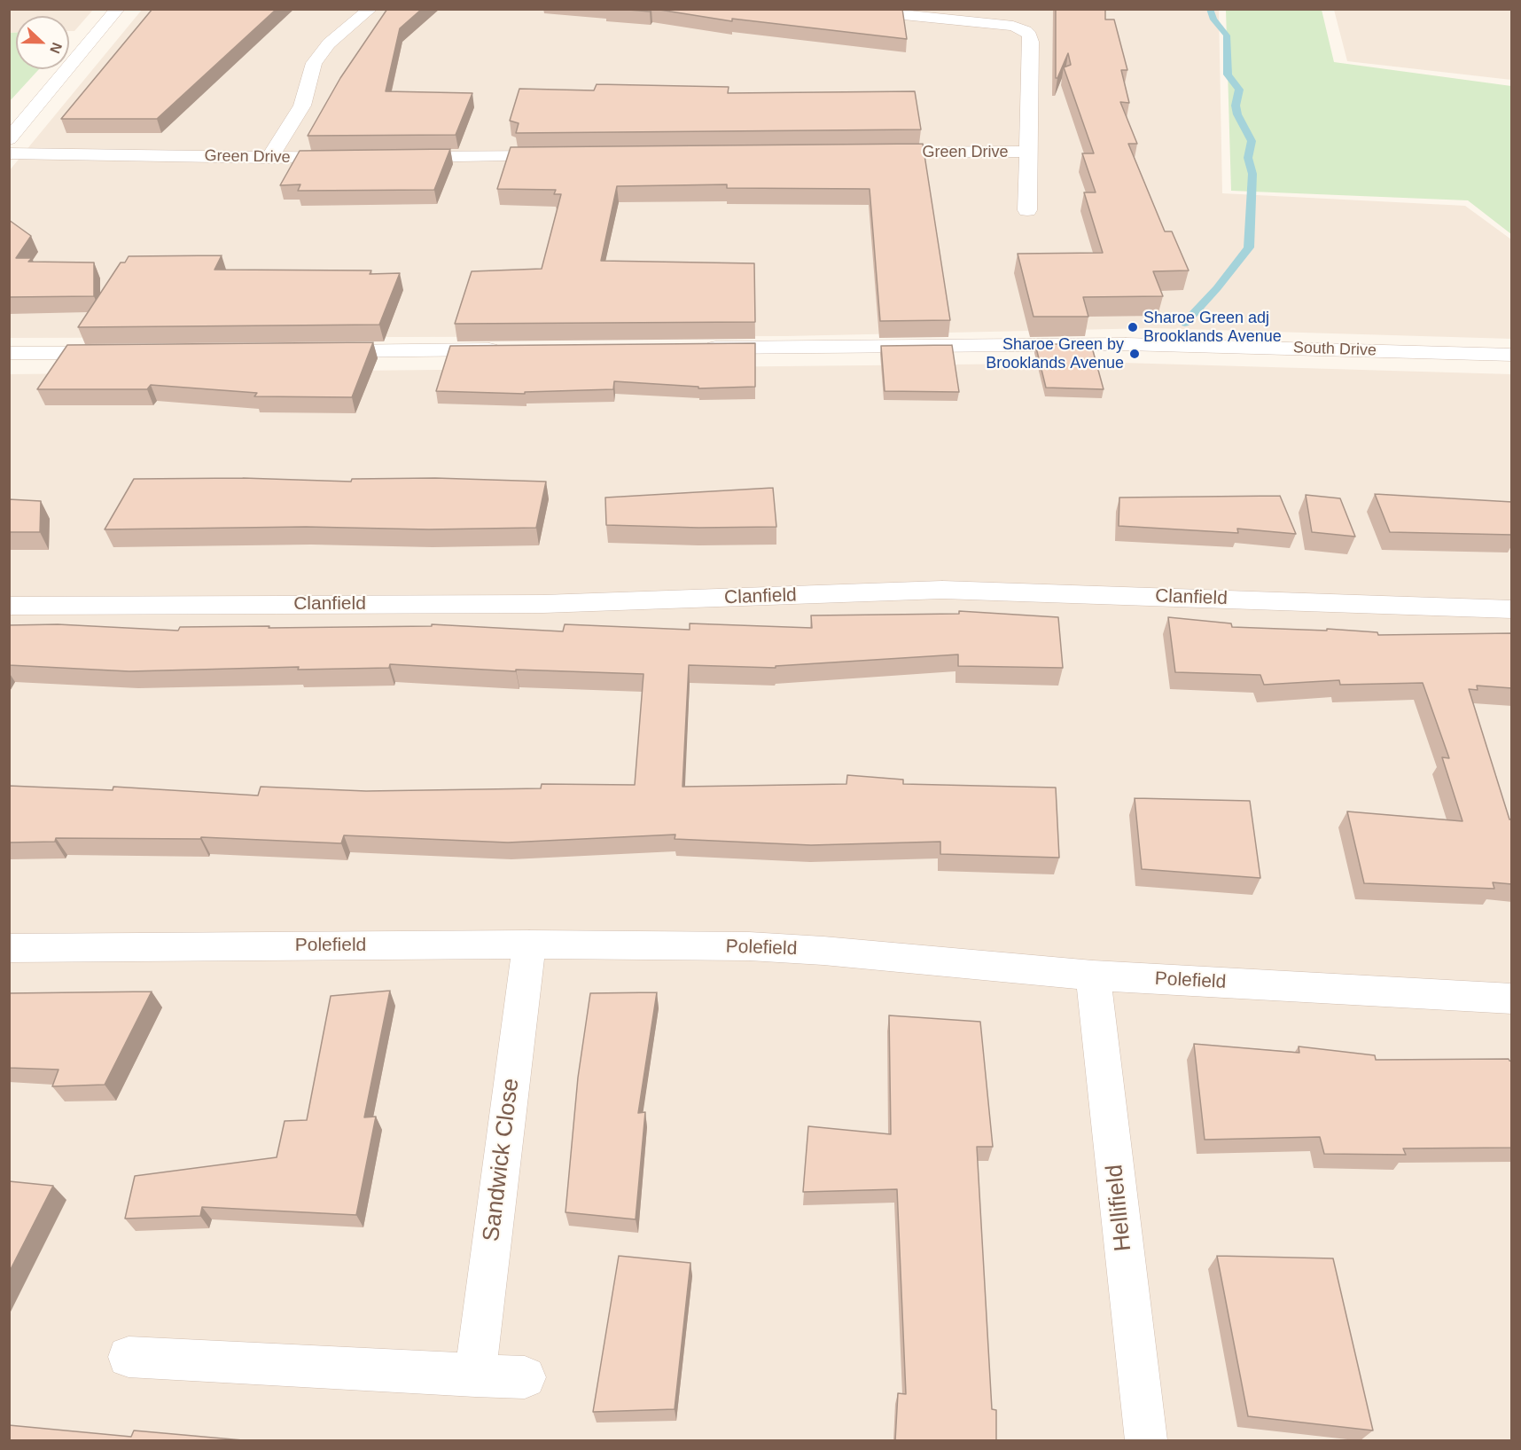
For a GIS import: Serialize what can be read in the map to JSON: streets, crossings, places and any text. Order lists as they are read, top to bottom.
{
  "streets": {
    "street": [
      "Green Drive",
      "South Drive",
      "Clanfield",
      "Polefield",
      "Sandwick Close",
      "Hellifield"
    ]
  },
  "crossings": [
    ["Polefield", "Sandwick Close"],
    ["Polefield", "Hellifield"]
  ],
  "places": ["Sharoe Green adj Brooklands Avenue", "Sharoe Green by Brooklands Avenue"],
  "north": "right"
}
